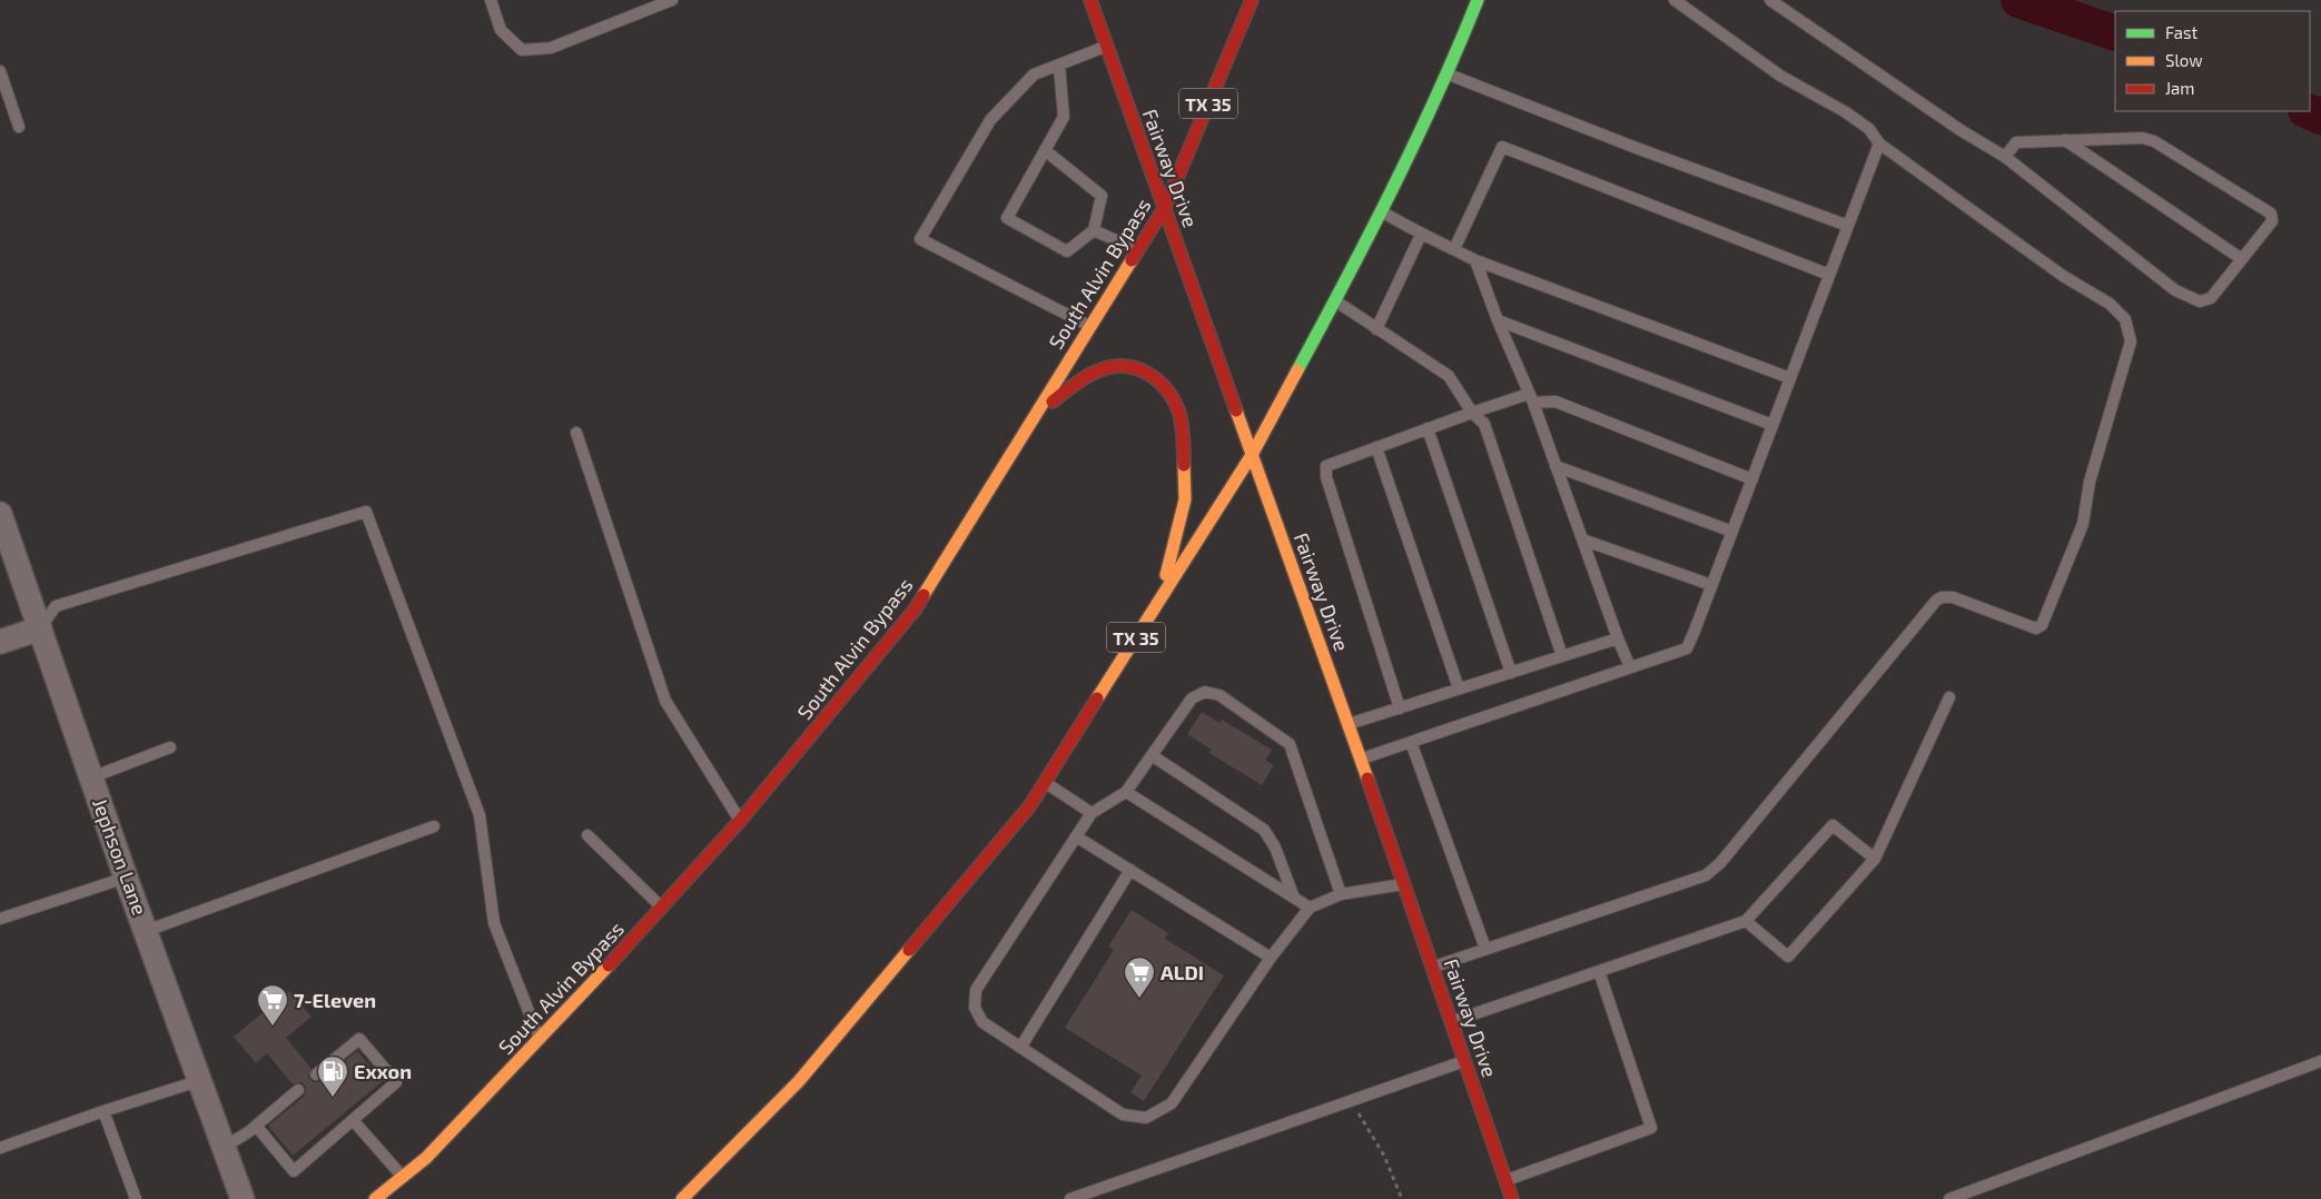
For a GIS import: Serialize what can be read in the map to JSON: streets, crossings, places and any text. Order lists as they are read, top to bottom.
{
  "streets": {
    "main road": ["TX 35", "Fairway Drive", "South Alvin Bypass"],
    "street": ["Jephson Lane"]
  },
  "crossings": [
    ["TX 35", "Fairway Drive"],
    ["Fairway Drive", "South Alvin Bypass"]
  ],
  "places": {
    "supermarket": ["ALDI", "7-Eleven"],
    "fuel station": ["Exxon"]
  },
  "legend": ["Fast", "Slow", "Jam"]
}
